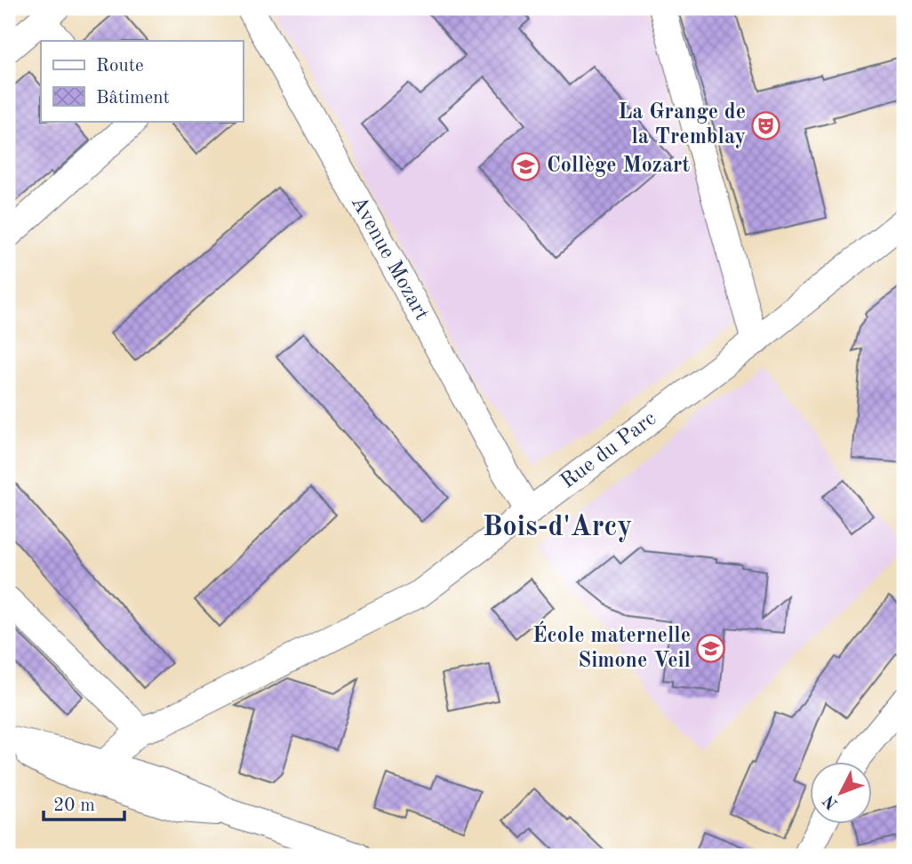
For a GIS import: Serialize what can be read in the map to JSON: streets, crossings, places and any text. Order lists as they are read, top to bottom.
{
  "streets": {
    "street": ["Avenue Mozart", "Rue du Parc"]
  },
  "crossings": [
    ["Avenue Mozart", "Rue du Parc"]
  ],
  "districts": ["Bois-d'Arcy"],
  "places": {
    "theatre": ["La Grange de la Tremblay"],
    "school or university": ["Collège Mozart", "École maternelle Simone Veil"]
  },
  "legend": ["Route", "Bâtiment"],
  "scale_bar": "20 m",
  "north": "bottom left"
}
